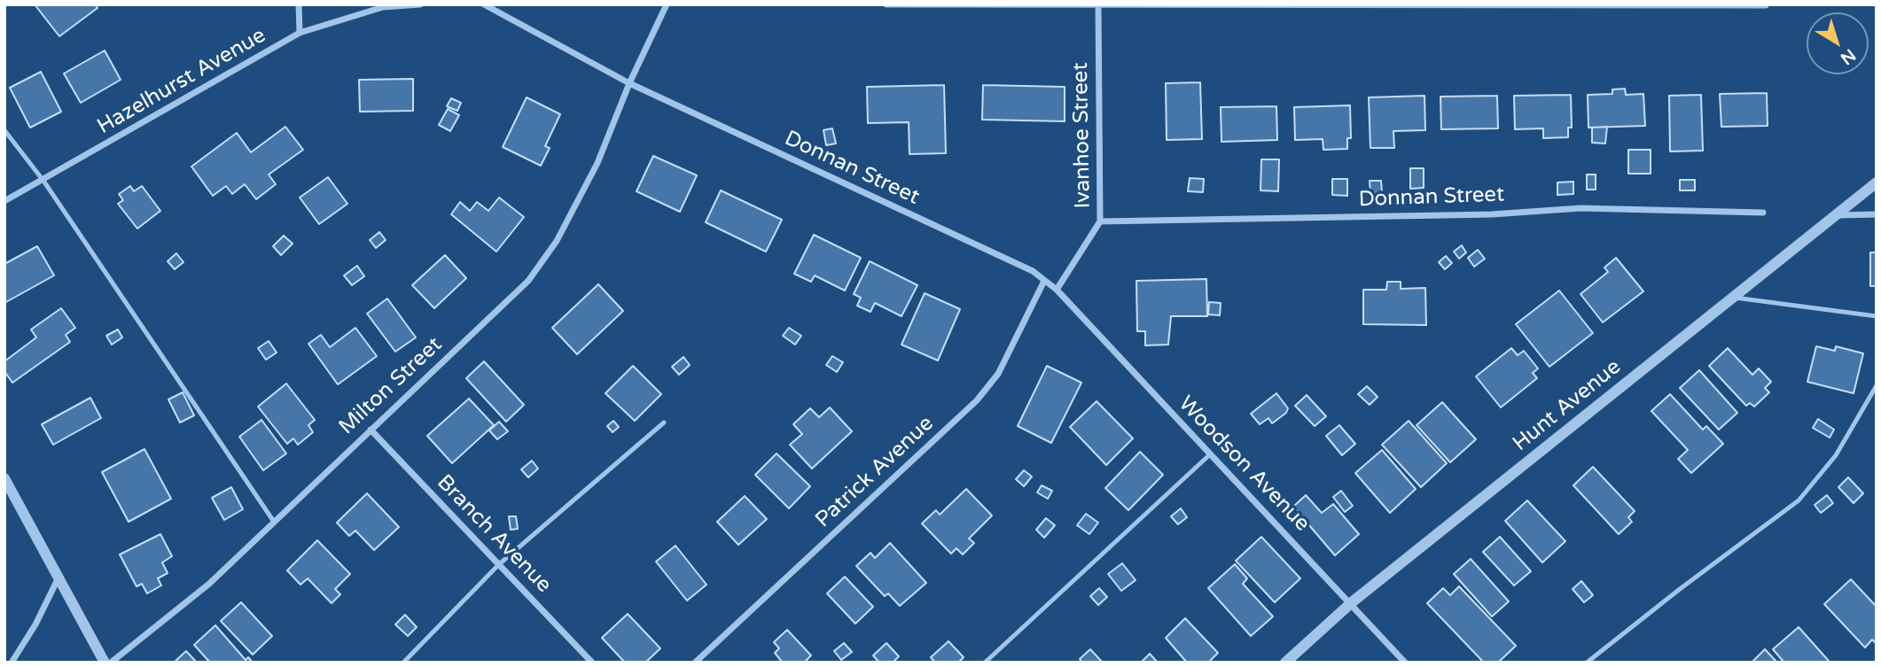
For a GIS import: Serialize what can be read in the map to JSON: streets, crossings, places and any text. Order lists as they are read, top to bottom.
{
  "streets": {
    "street": [
      "Hazelhurst Avenue",
      "Ivanhoe Street",
      "Donnan Street",
      "Milton Street",
      "Hunt Avenue",
      "Woodson Avenue",
      "Patrick Avenue",
      "Branch Avenue"
    ]
  },
  "crossings": [
    ["Ivanhoe Street", "Donnan Street"],
    ["Ivanhoe Street", "Woodson Avenue"],
    ["Donnan Street", "Milton Street"],
    ["Donnan Street", "Woodson Avenue"],
    ["Donnan Street", "Patrick Avenue"],
    ["Milton Street", "Branch Avenue"],
    ["Hunt Avenue", "Woodson Avenue"]
  ],
  "north": "bottom right"
}
